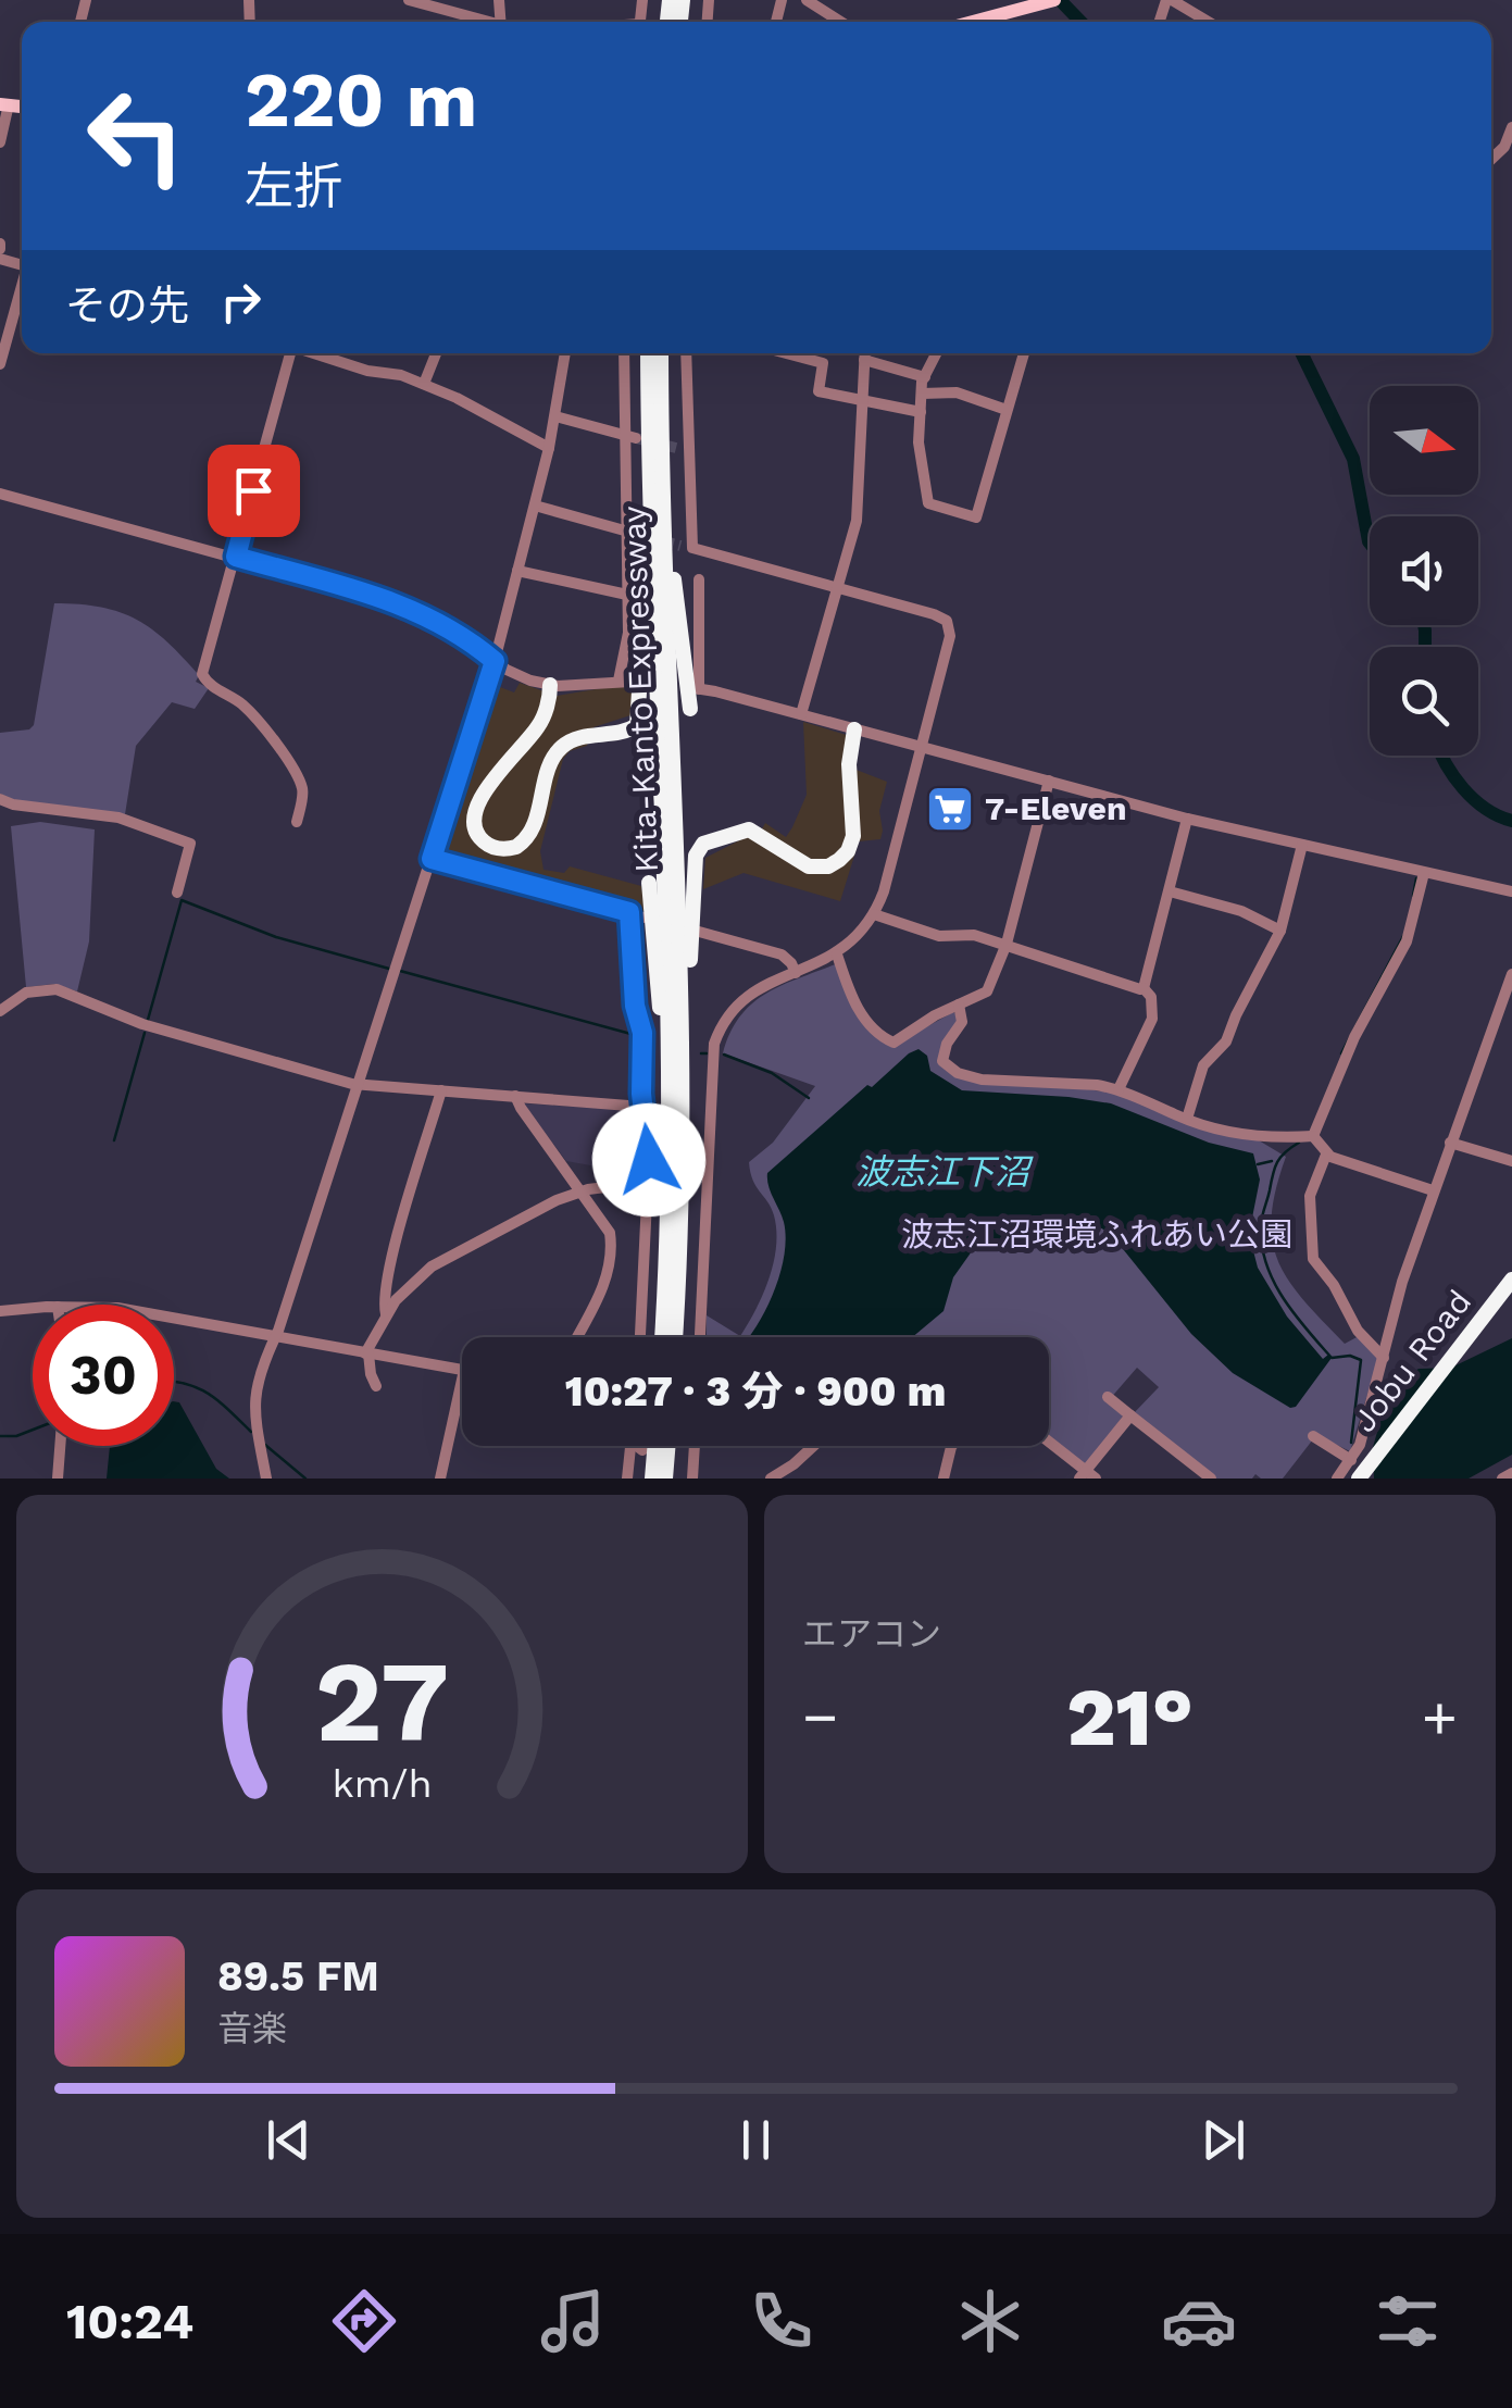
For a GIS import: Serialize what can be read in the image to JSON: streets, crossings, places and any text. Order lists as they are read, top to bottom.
{
  "streets": {
    "highway": ["Kita-Kanto Expressway", "Jobu Road"]
  },
  "water": ["波志江下沼"],
  "parks": ["波志江沼環境ふれあい公園"],
  "places": {
    "supermarket": ["7-Eleven"]
  },
  "north": "right",
  "page": {
    "turn": ["220 m", "左折"],
    "then": "その先",
    "limit": "30",
    "trip": "10:27 · 3 分 · 900 m",
    "tile": "エアコン",
    "heat": ["−", "21°", "+"],
    "song": ["89.5 FM", "音楽"],
    "tabs": "10:24",
    "gauge": ["27", "km/h"]
  }
}
